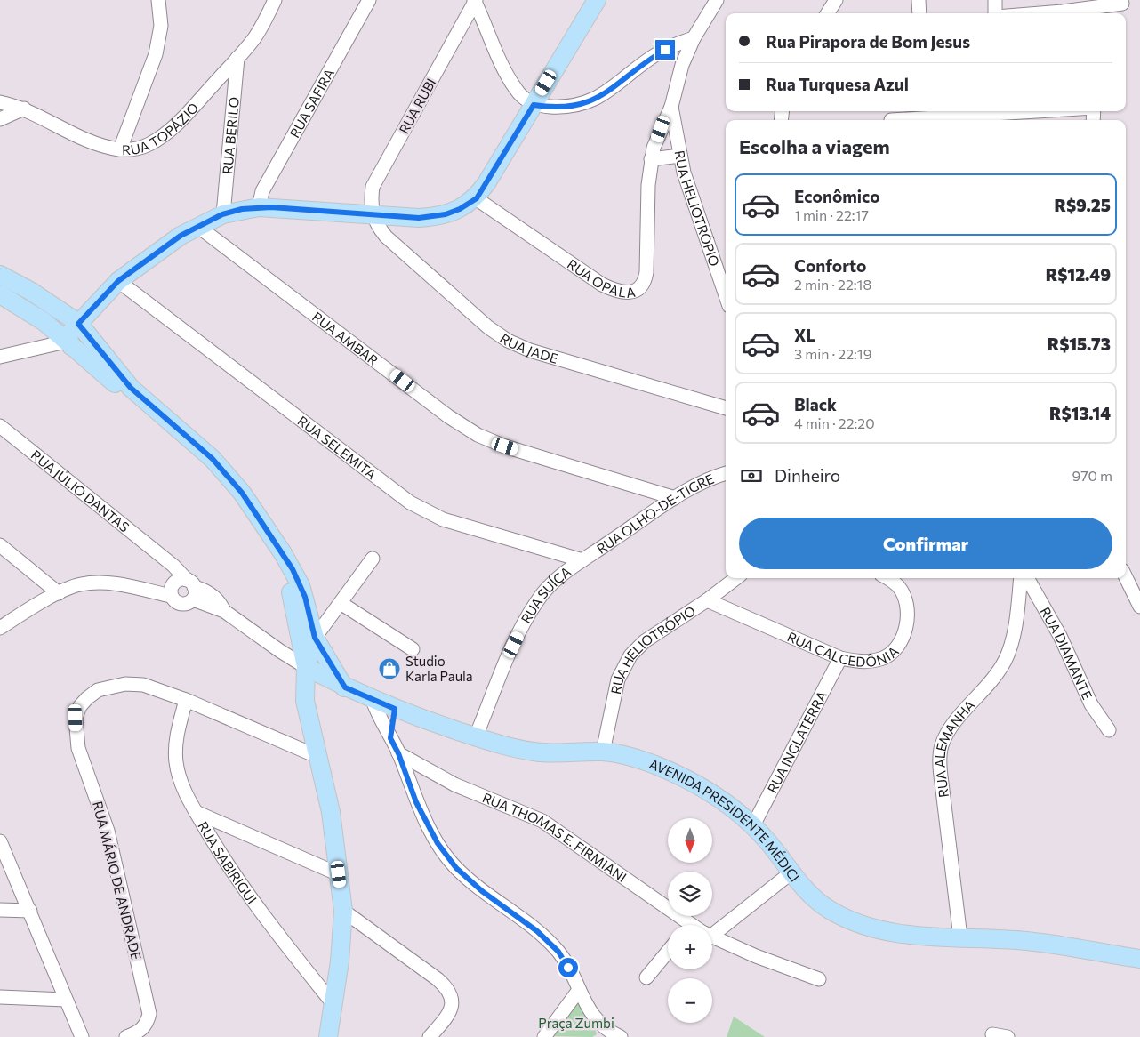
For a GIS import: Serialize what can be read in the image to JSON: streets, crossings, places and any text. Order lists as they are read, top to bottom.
{
  "streets": {
    "main road": ["AVENIDA PRESIDENTE MÉDICI"],
    "street": [
      "RUA SAFIRA",
      "RUA RUBI",
      "RUA TOPÁZIO",
      "RUA BERILO",
      "RUA HELIOTRÓPIO",
      "RUA OPALA",
      "RUA AMBAR",
      "RUA JADE",
      "RUA SELEMITA",
      "RUA JÚLIO DANTAS",
      "RUA OLHO-DE-TIGRE",
      "RUA SUÍÇA",
      "RUA CALCEDÔNIA",
      "RUA DIAMANTE",
      "RUA INGLATERRA",
      "RUA ALEMANHA",
      "RUA THOMAS E. FIRMIANI",
      "RUA SABIRIGUI",
      "RUA MÁRIO DE ANDRADE"
    ]
  },
  "crossings": [
    ["RUA RUBI", "RUA JADE"],
    ["RUA TOPÁZIO", "RUA BERILO"],
    ["RUA HELIOTRÓPIO", "RUA OPALA"],
    ["RUA HELIOTRÓPIO", "RUA CALCEDÔNIA"],
    ["RUA HELIOTRÓPIO", "AVENIDA PRESIDENTE MÉDICI"],
    ["RUA AMBAR", "RUA OLHO-DE-TIGRE"],
    ["RUA SELEMITA", "RUA OLHO-DE-TIGRE"],
    ["RUA SELEMITA", "RUA SUÍÇA"],
    ["RUA OLHO-DE-TIGRE", "RUA SUÍÇA"],
    ["RUA SUÍÇA", "AVENIDA PRESIDENTE MÉDICI"],
    ["RUA CALCEDÔNIA", "RUA INGLATERRA"],
    ["RUA INGLATERRA", "AVENIDA PRESIDENTE MÉDICI"],
    ["RUA ALEMANHA", "AVENIDA PRESIDENTE MÉDICI"],
    ["RUA SABIRIGUI", "RUA MÁRIO DE ANDRADE"]
  ],
  "parks": ["Praça Zumbi"],
  "places": {
    "shop": ["Studio Karla Paula"]
  },
  "north": "bottom",
  "page": {
    "banner": ["Rua Pirapora de Bom Jesus", "Rua Turquesa Azul"],
    "heading": "Escolha a viagem",
    "list": [
      {
        "name": "Econômico",
        "note": "1 min · 22:17",
        "value": "R$9.25"
      },
      {
        "name": "Conforto",
        "note": "2 min · 22:18",
        "value": "R$12.49"
      },
      {
        "name": "XL",
        "note": "3 min · 22:19",
        "value": "R$15.73"
      },
      {
        "name": "Black",
        "note": "4 min · 22:20",
        "value": "R$13.14"
      }
    ],
    "pay": ["Dinheiro", "970 m"],
    "buttons": "Confirmar",
    "map_buttons": ["+", "−"]
  }
}
